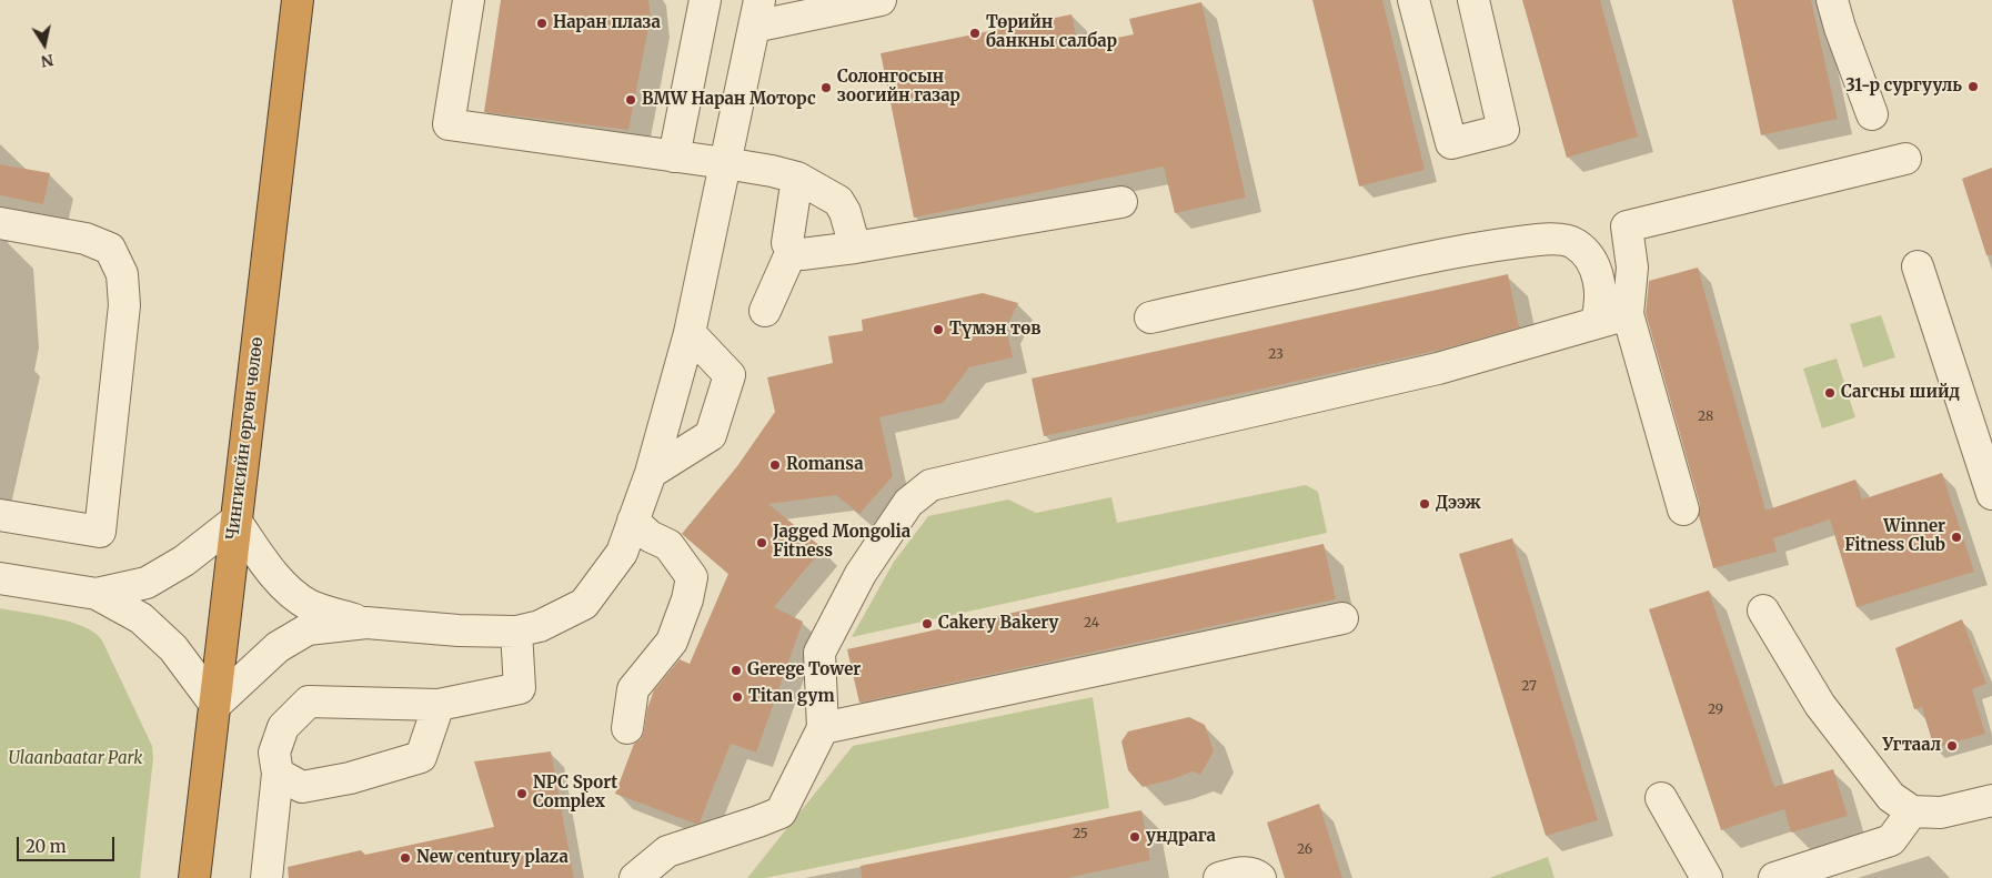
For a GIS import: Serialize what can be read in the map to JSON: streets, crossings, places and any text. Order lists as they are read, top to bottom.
{
  "streets": {
    "highway": ["Чингисийн өргөн чөлөө"]
  },
  "parks": ["Ulaanbaatar Park"],
  "places": [
    "Наран плаза",
    "Төрийн банкны салбар",
    "31-р сургууль",
    "Солонгосын зоогийн газар",
    "BMW Наран Моторс",
    "Түмэн төв",
    "Сагсны шийд",
    "Romansa",
    "Дээж",
    "Winner Fitness Club",
    "Jagged Mongolia Fitness",
    "Cakery Bakery",
    "Gerege Tower",
    "Titan gym",
    "Угтаал",
    "NPC Sport Complex",
    "ундрага",
    "New century plaza"
  ],
  "house_numbers": [
    "23",
    "28",
    "24",
    "27",
    "29",
    "25",
    "26"
  ],
  "scale_bar": "20 m",
  "north": "bottom"
}
